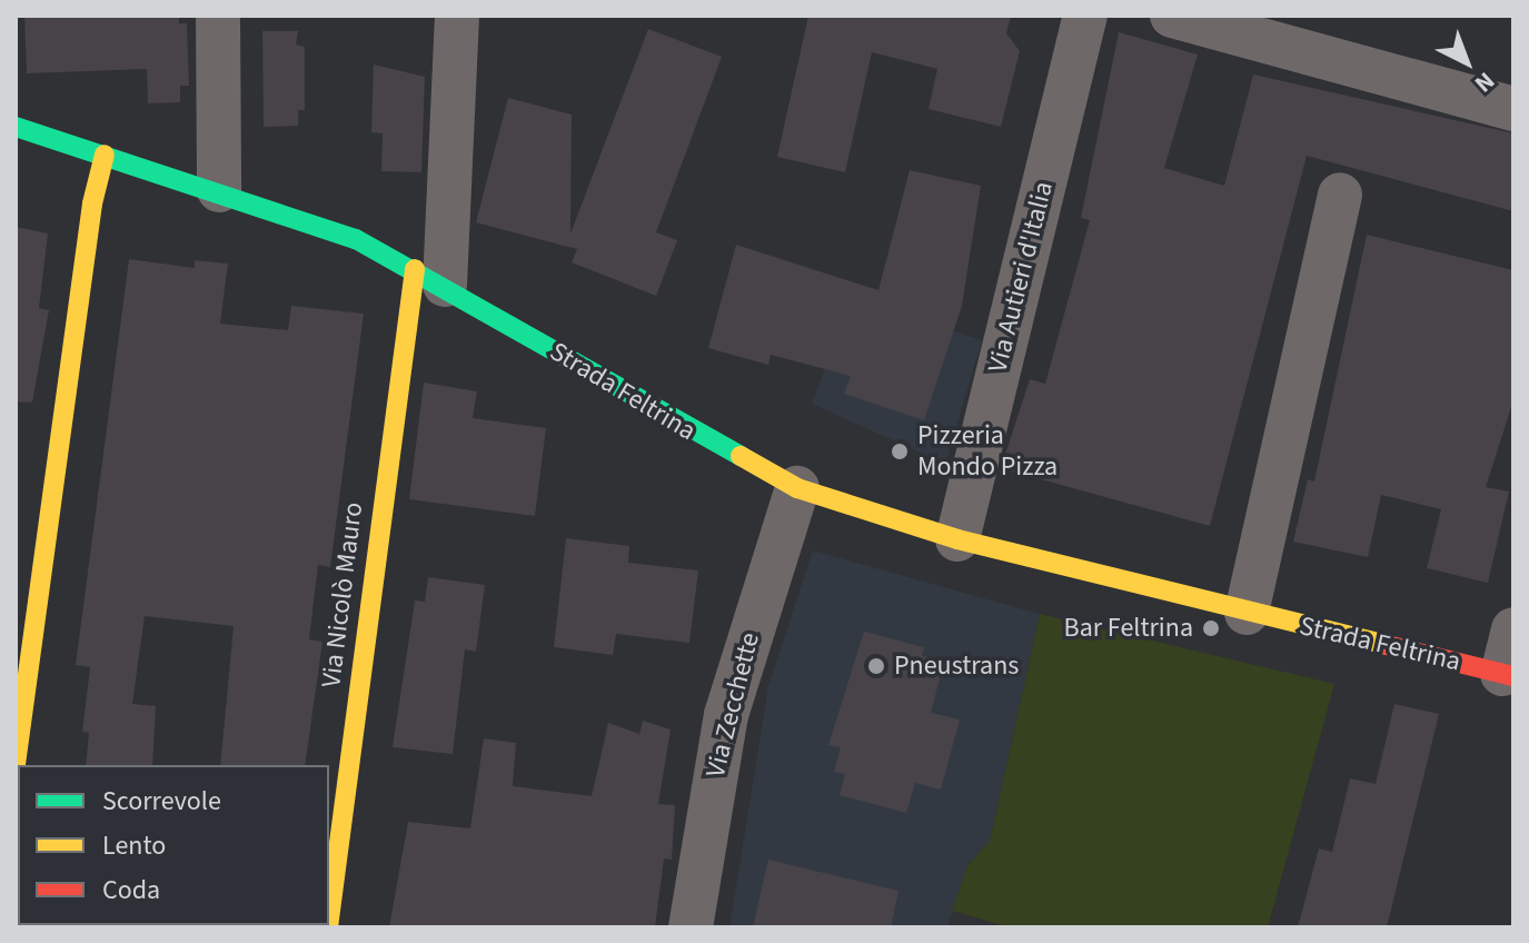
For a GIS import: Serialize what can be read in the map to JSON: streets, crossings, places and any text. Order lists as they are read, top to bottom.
{
  "streets": {
    "main road": ["Strada Feltrina", "Via Nicolò Mauro"],
    "street": ["Via Autieri d'Italia", "Via Zecchette"]
  },
  "crossings": [
    ["Via Autieri d'Italia", "Strada Feltrina"],
    ["Strada Feltrina", "Via Nicolò Mauro"],
    ["Strada Feltrina", "Via Zecchette"]
  ],
  "places": ["Pizzeria Mondo Pizza", "Bar Feltrina", "Pneustrans"],
  "legend": ["Scorrevole", "Lento", "Coda"],
  "north": "bottom right"
}
